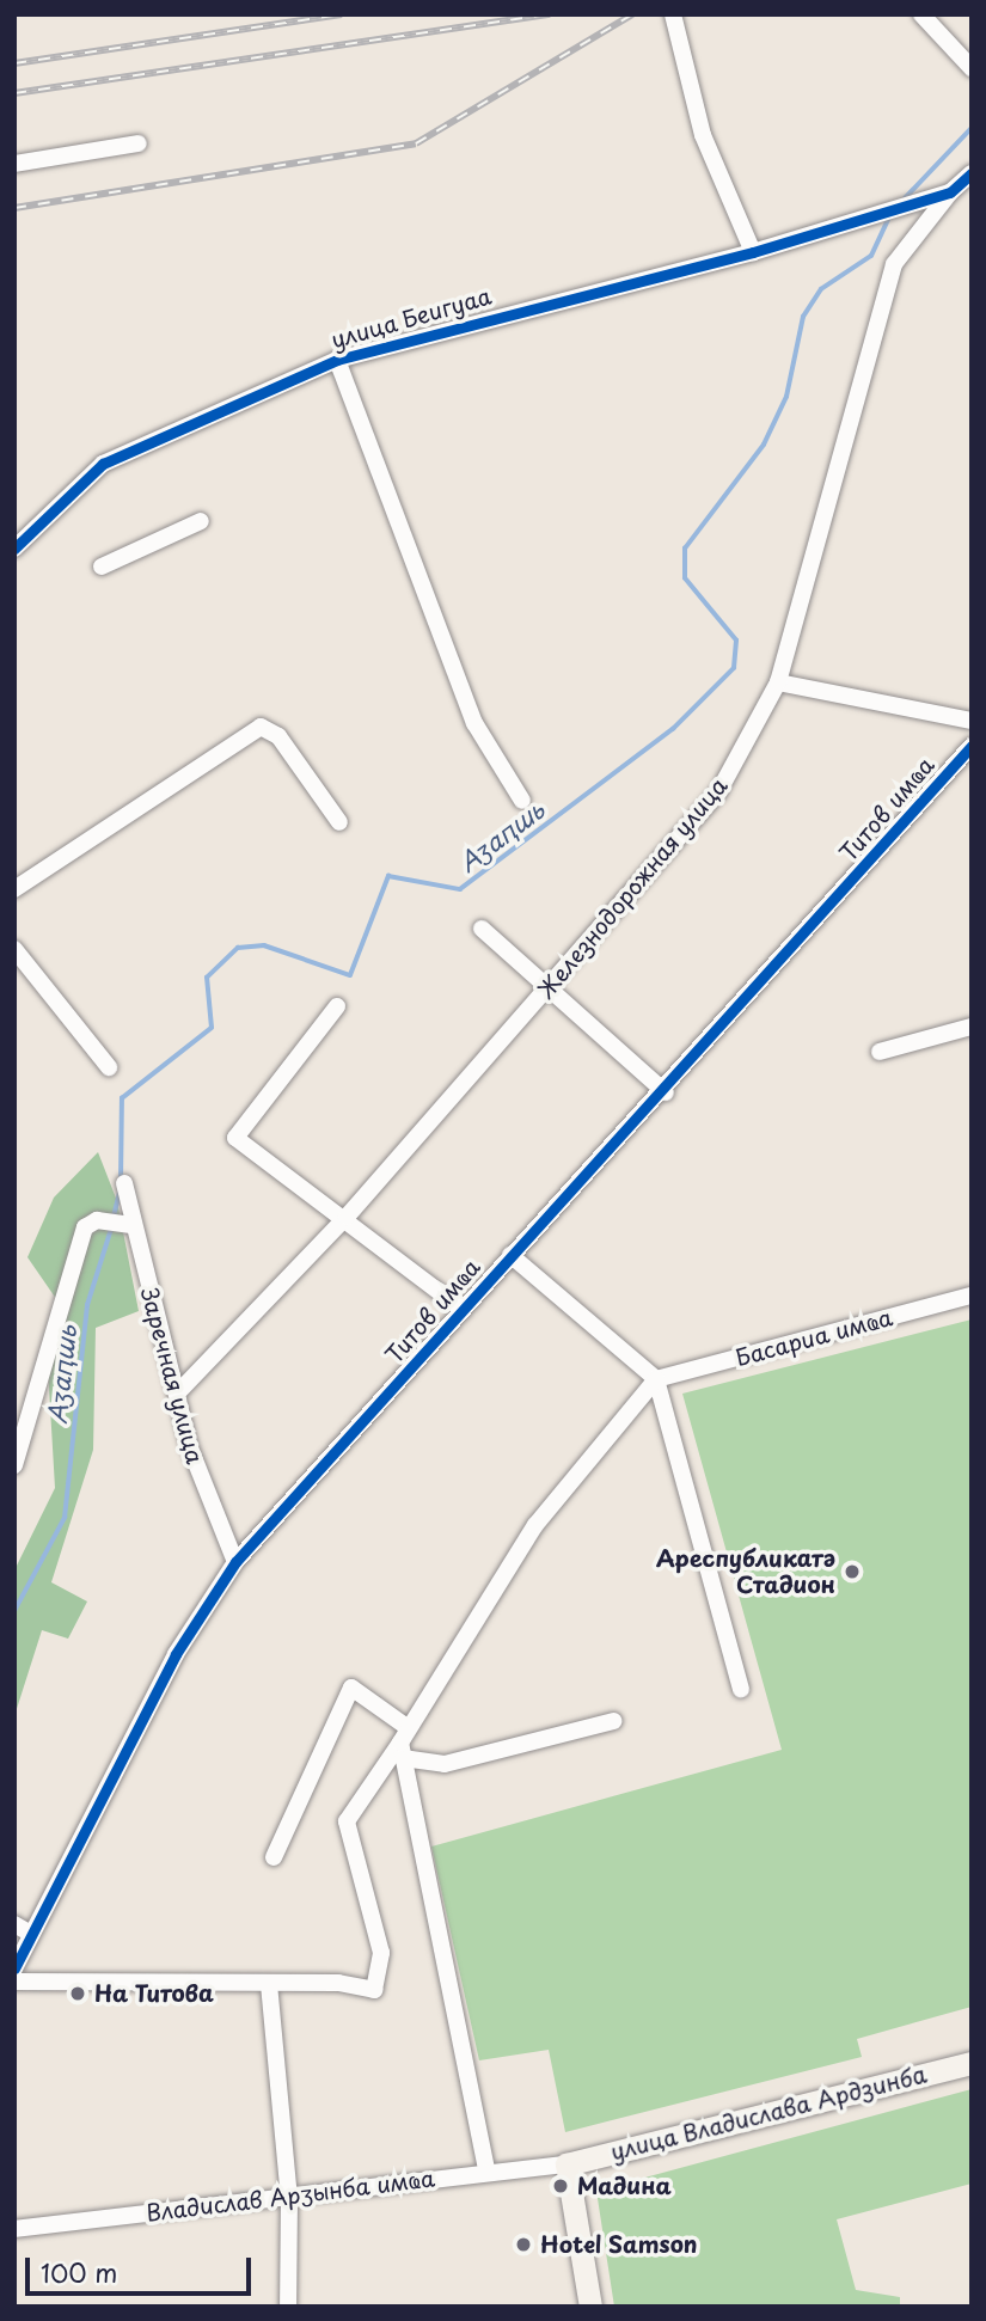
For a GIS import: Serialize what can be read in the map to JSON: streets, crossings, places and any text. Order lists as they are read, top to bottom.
{
  "streets": {
    "main road": ["улица Владислава Ардзинба"],
    "street": [
      "улица Беигуаа",
      "Титов имҩа",
      "Железнодорожная улица",
      "Басариа имҩа",
      "Заречная улица",
      "Владислав Арӡынба имҩа"
    ]
  },
  "crossings": [
    ["улица Беигуаа", "Железнодорожная улица"],
    ["Титов имҩа", "Заречная улица"],
    ["Железнодорожная улица", "Заречная улица"],
    ["улица Владислава Ардзинба", "Владислав Арӡынба имҩа"]
  ],
  "water": ["Аӡаԥшь"],
  "places": [
    "Ареспубликатә Стадион",
    "На Титова",
    "Мадина",
    "Hotel Samson"
  ],
  "scale_bar": "100 m"
}
